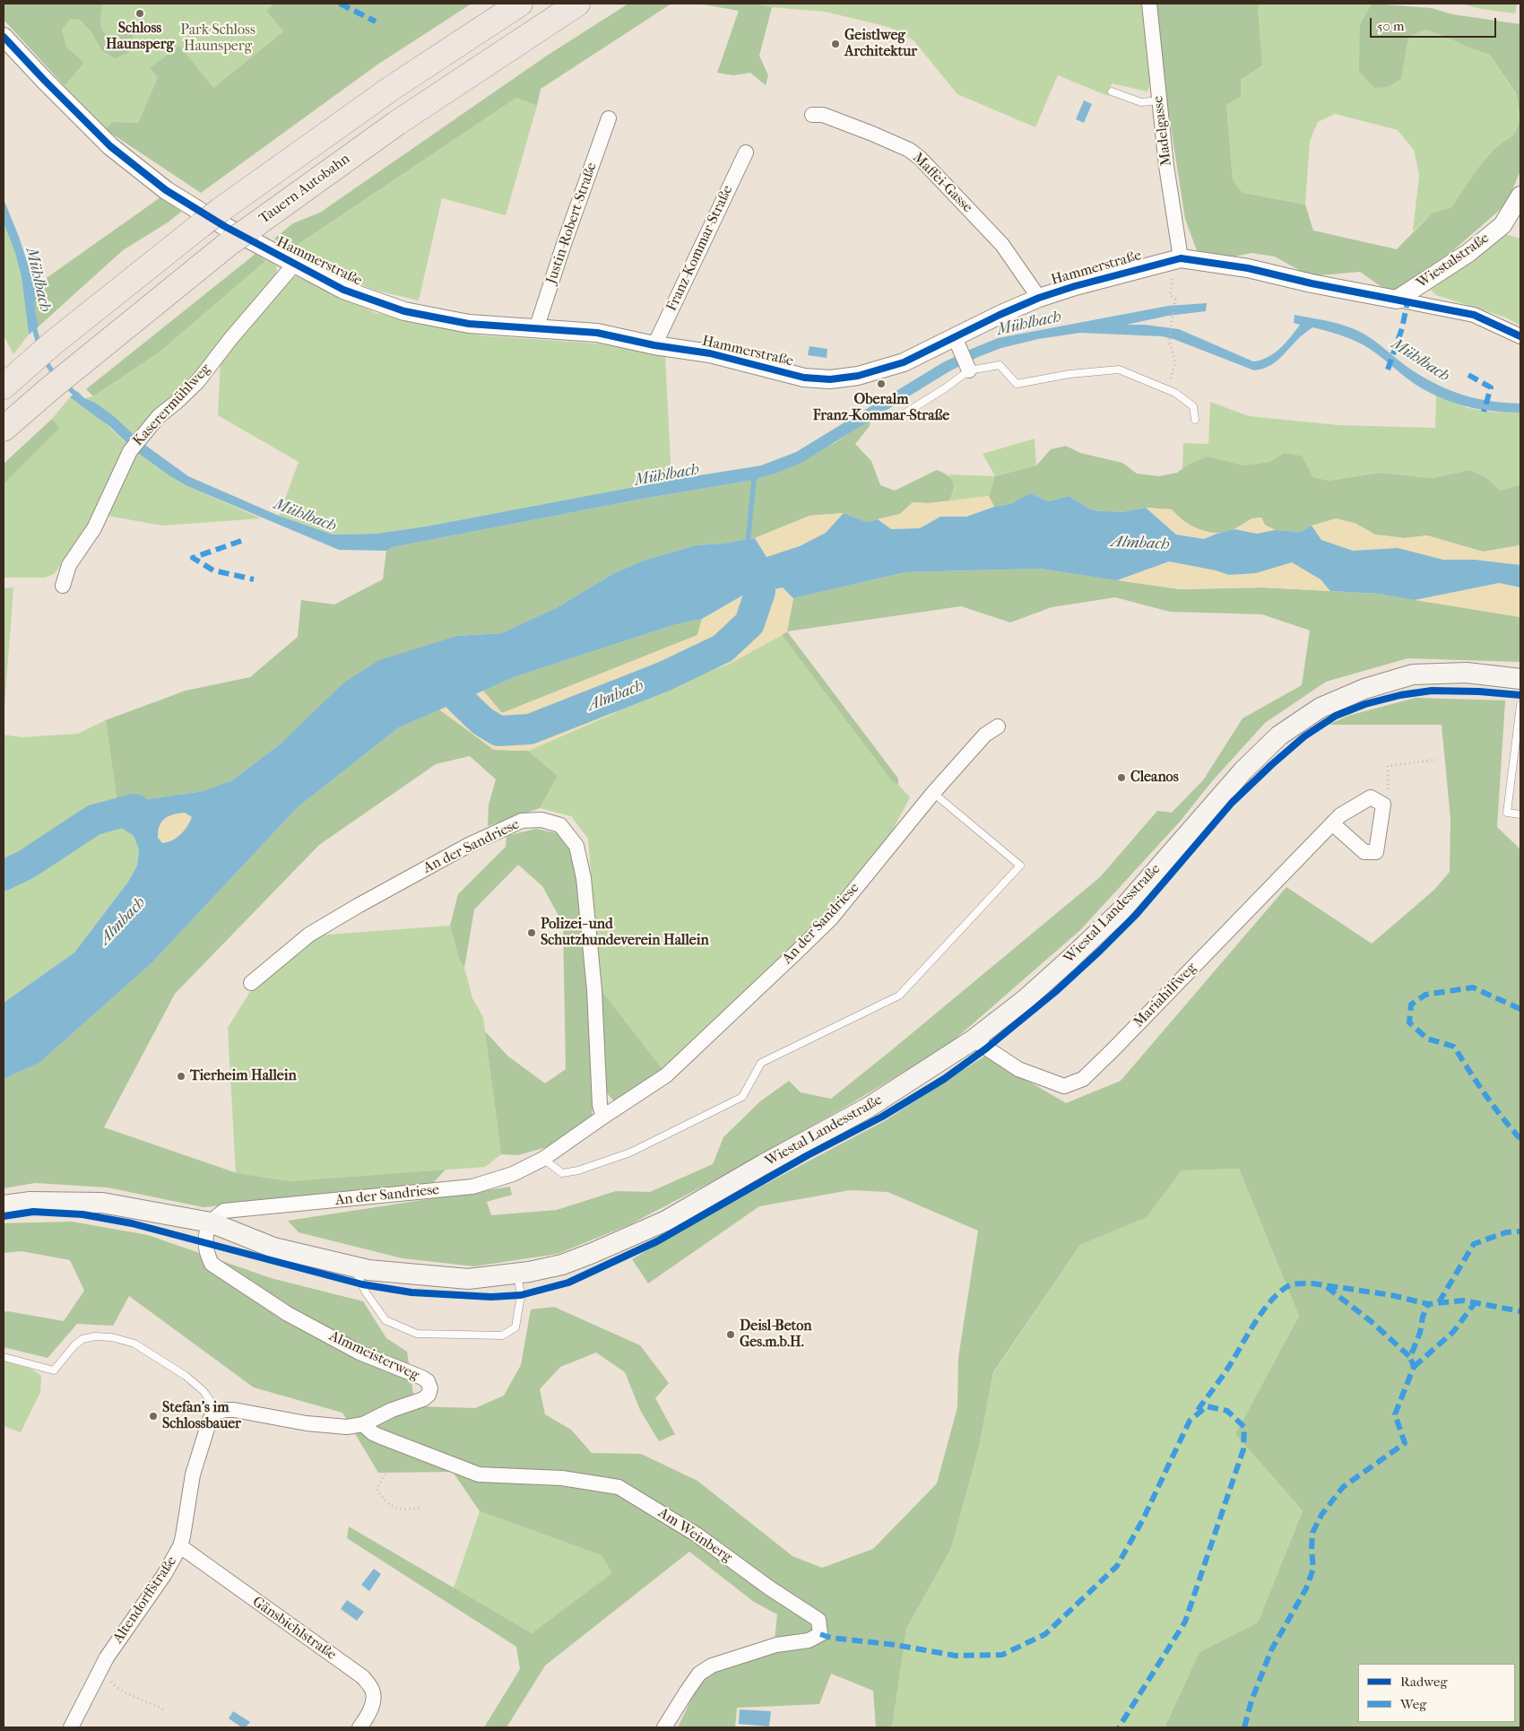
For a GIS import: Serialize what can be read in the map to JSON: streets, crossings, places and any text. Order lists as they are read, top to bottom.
{
  "streets": {
    "highway": ["Tauern Autobahn"],
    "main road": ["Wiestal Landesstraße"],
    "street": [
      "Madelgasse",
      "Maffei-Gasse",
      "Justin-Robert-Straße",
      "Franz-Kommar-Straße",
      "Wiestalstraße",
      "Hammerstraße",
      "Kaserermühlweg",
      "An der Sandriese",
      "Mariahilfweg",
      "Almmeisterweg",
      "Am Weinberg",
      "Altendorffstraße",
      "Gänsbichlstraße"
    ]
  },
  "crossings": [
    ["Madelgasse", "Hammerstraße"],
    ["Maffei-Gasse", "Hammerstraße"],
    ["Justin-Robert-Straße", "Hammerstraße"],
    ["Franz-Kommar-Straße", "Hammerstraße"],
    ["Wiestalstraße", "Hammerstraße"],
    ["Hammerstraße", "Kaserermühlweg"],
    ["An der Sandriese", "Wiestal Landesstraße"],
    ["An der Sandriese", "Almmeisterweg"],
    ["Wiestal Landesstraße", "Mariahilfweg"],
    ["Wiestal Landesstraße", "Almmeisterweg"],
    ["Almmeisterweg", "Am Weinberg"],
    ["Almmeisterweg", "Altendorffstraße"],
    ["Altendorffstraße", "Gänsbichlstraße"]
  ],
  "water": ["Mühlbach", "Almbach"],
  "parks": ["Park Schloss Haunsperg"],
  "places": [
    "Schloss Haunsperg",
    "Geistlweg Architektur",
    "Oberalm Franz-Kommar-Straße",
    "Cleanos",
    "Polizei- und Schutzhundeverein Hallein",
    "Tierheim Hallein",
    "Deisl-Beton Ges.m.b.H.",
    "Stefan's im Schlossbauer"
  ],
  "legend": ["Radweg", "Weg"],
  "scale_bar": "50 m"
}
